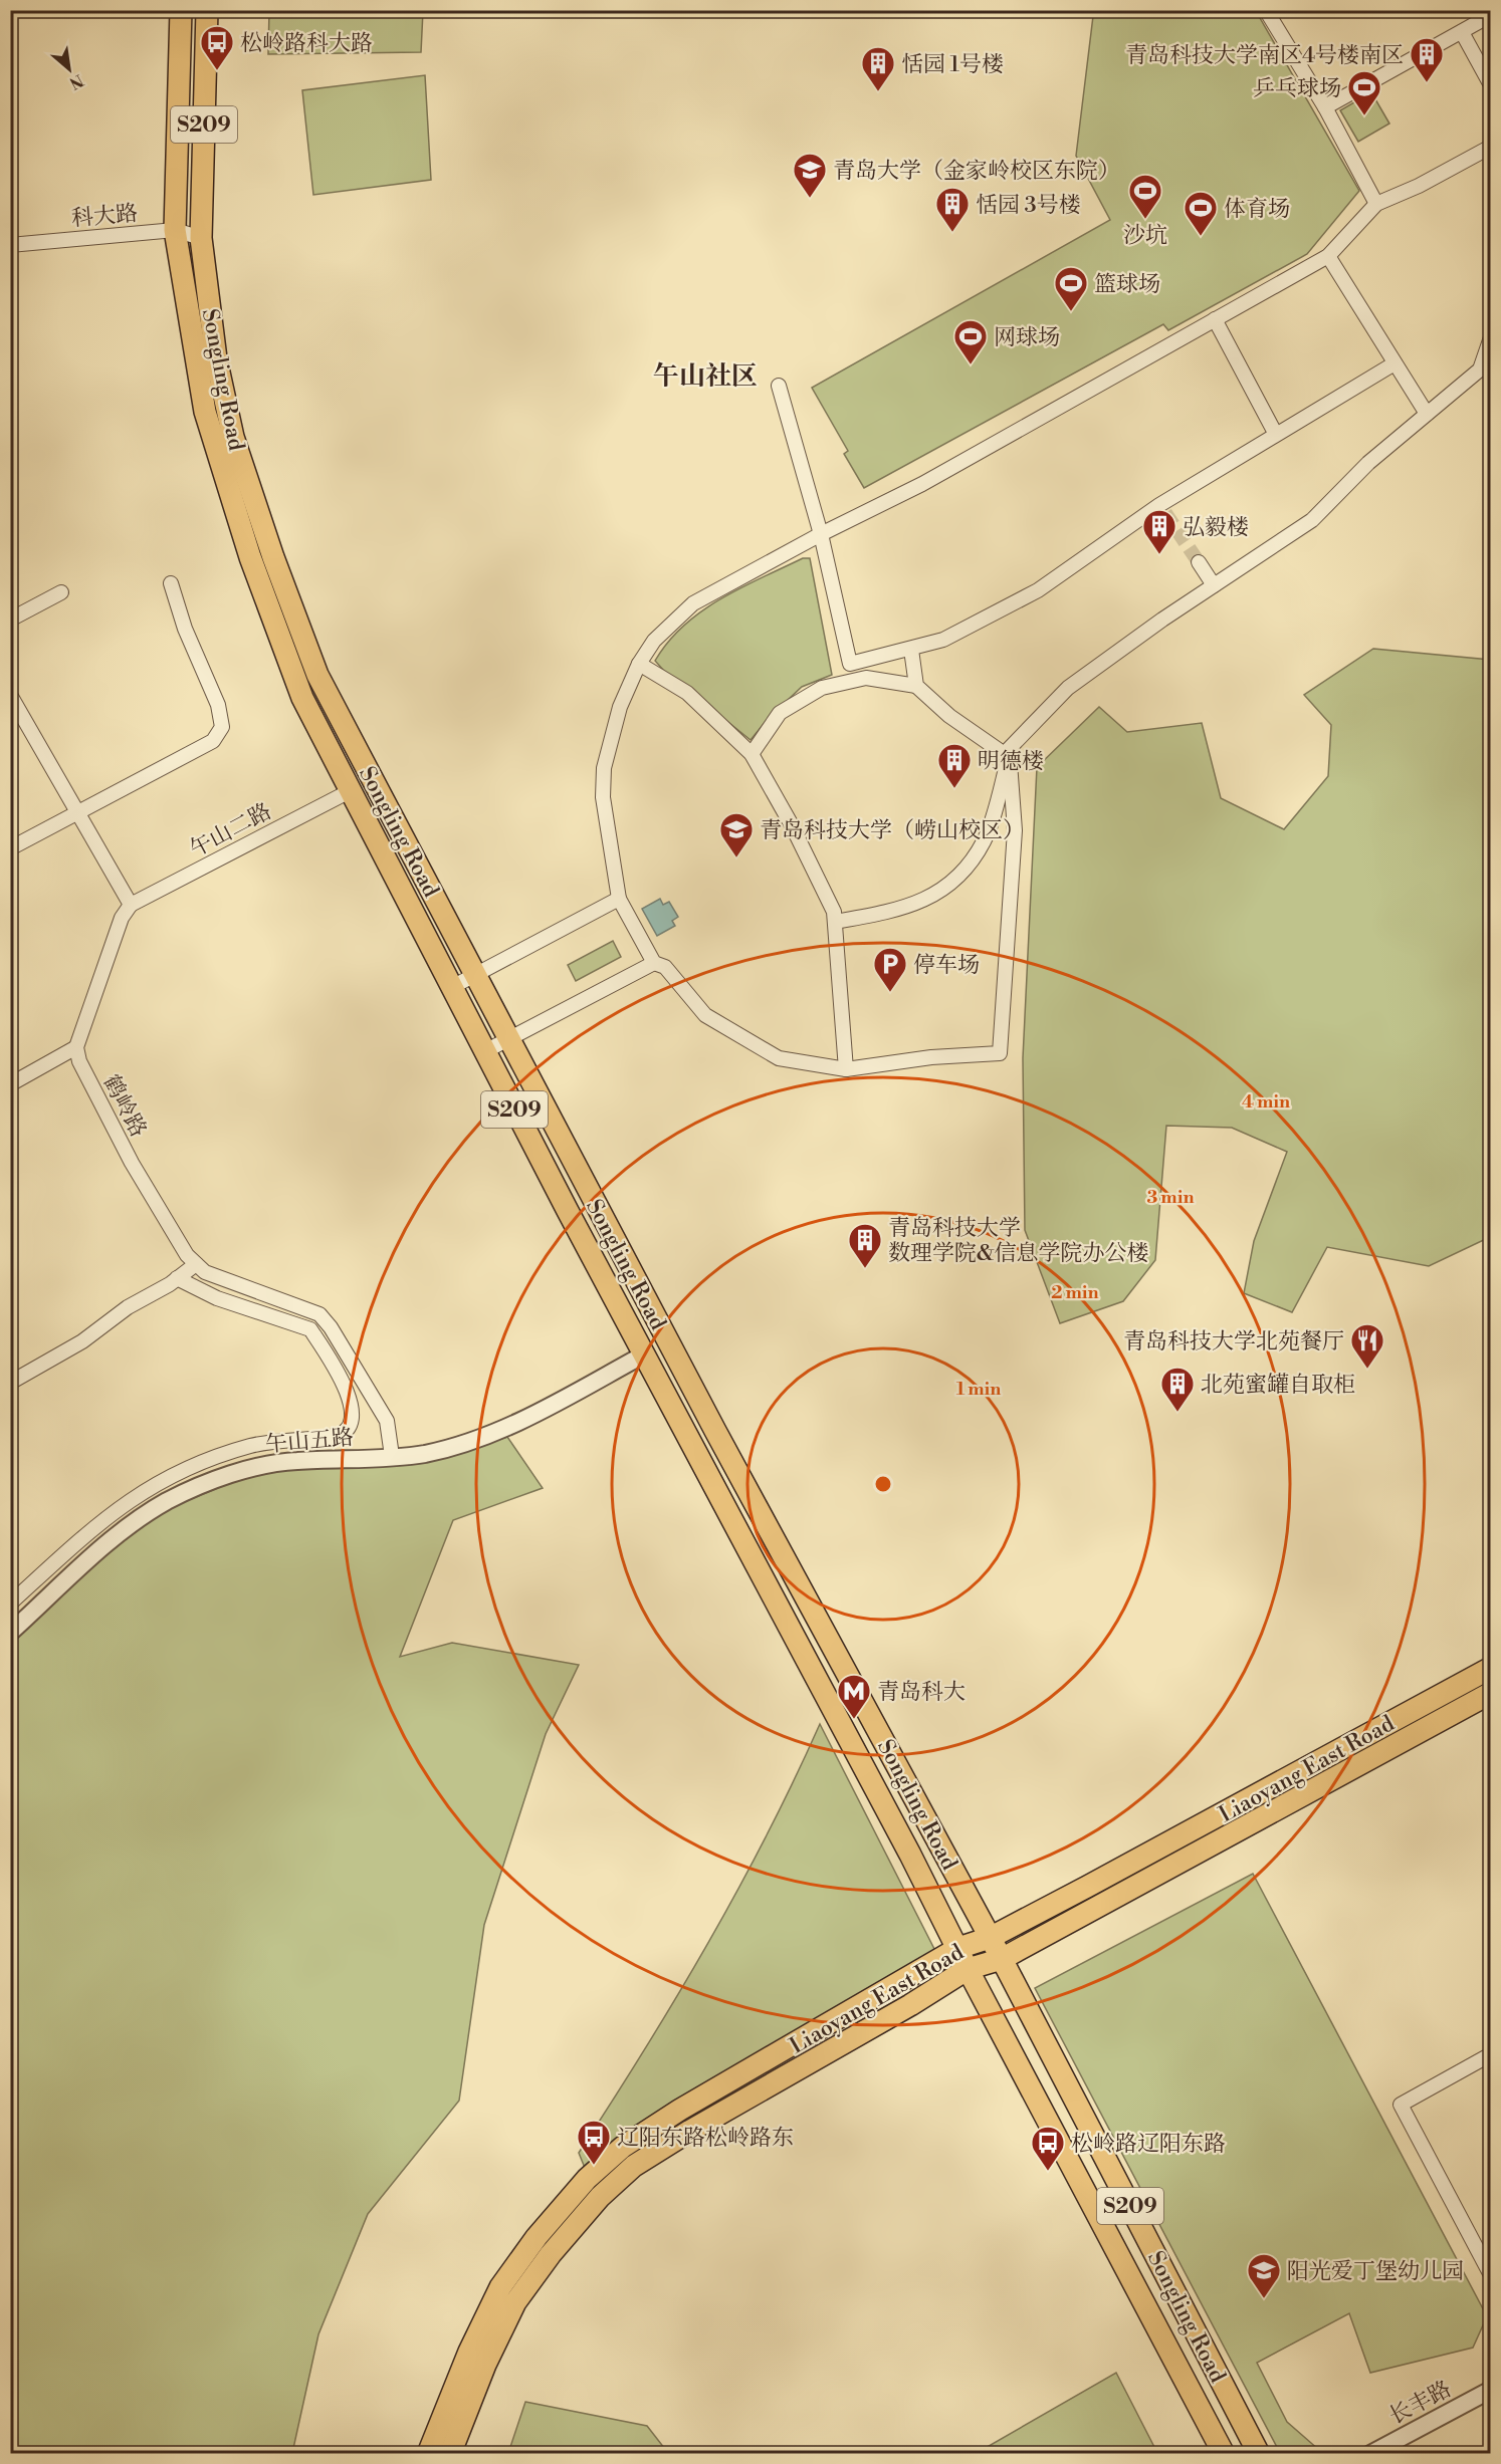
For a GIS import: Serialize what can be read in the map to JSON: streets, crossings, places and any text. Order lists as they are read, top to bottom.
{
  "streets": {
    "main road": ["S209", "Songling Road", "Liaoyang East Road"],
    "street": [
      "科大路",
      "午山二路",
      "鹤岭路",
      "午山五路",
      "长丰路"
    ]
  },
  "crossings": [
    ["科大路", "Songling Road"],
    ["Songling Road", "午山二路"],
    ["Songling Road", "午山五路"],
    ["Songling Road", "Liaoyang East Road"],
    ["鹤岭路", "午山五路"]
  ],
  "districts": ["午山社区"],
  "places": {
    "bus stop": ["松岭路科大路", "辽阳东路松岭路东", "松岭路辽阳东路"],
    "building": [
      "青岛科技大学南区4号楼南区",
      "恬园 1号楼",
      "恬园 3号楼",
      "弘毅楼",
      "明德楼",
      "青岛科技大学 数理学院&信息学院办公楼",
      "北苑蜜罐自取柜"
    ],
    "sports": [
      "乒乓球场",
      "沙坑",
      "体育场",
      "篮球场",
      "网球场"
    ],
    "school or university": ["青岛大学（金家岭校区东院）", "青岛科技大学（崂山校区）", "阳光爱丁堡幼儿园"],
    "parking": ["停车场"],
    "restaurant": ["青岛科技大学北苑餐厅"],
    "metro station": ["青岛科大"]
  },
  "north": "bottom right",
  "rings": [
    "4 min",
    "3 min",
    "2 min",
    "1 min"
  ]
}
